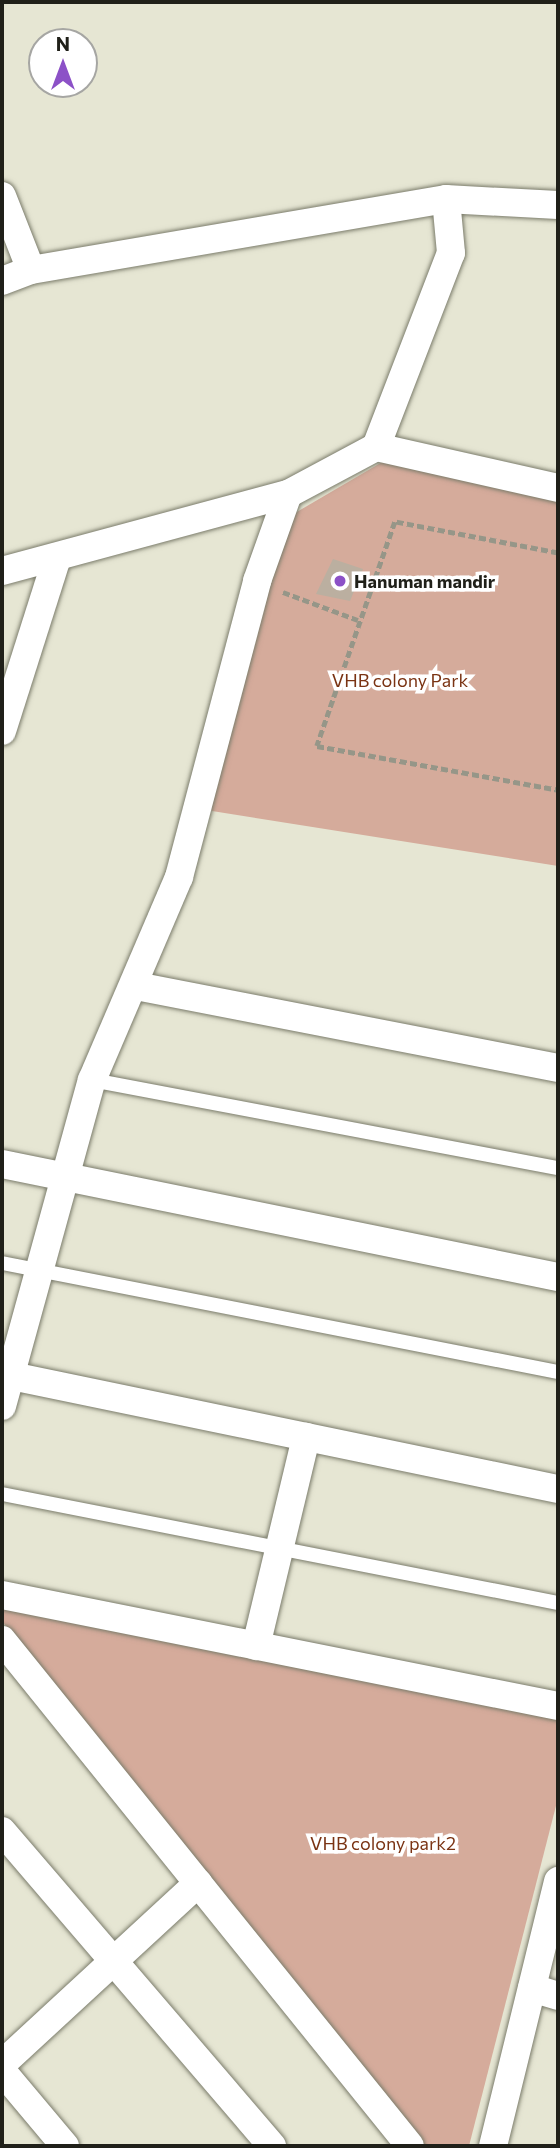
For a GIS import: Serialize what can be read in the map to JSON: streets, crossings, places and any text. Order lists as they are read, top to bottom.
{
  "parks": ["VHB colony Park", "VHB colony park2"],
  "places": ["Hanuman mandir"],
  "north": "top"
}
